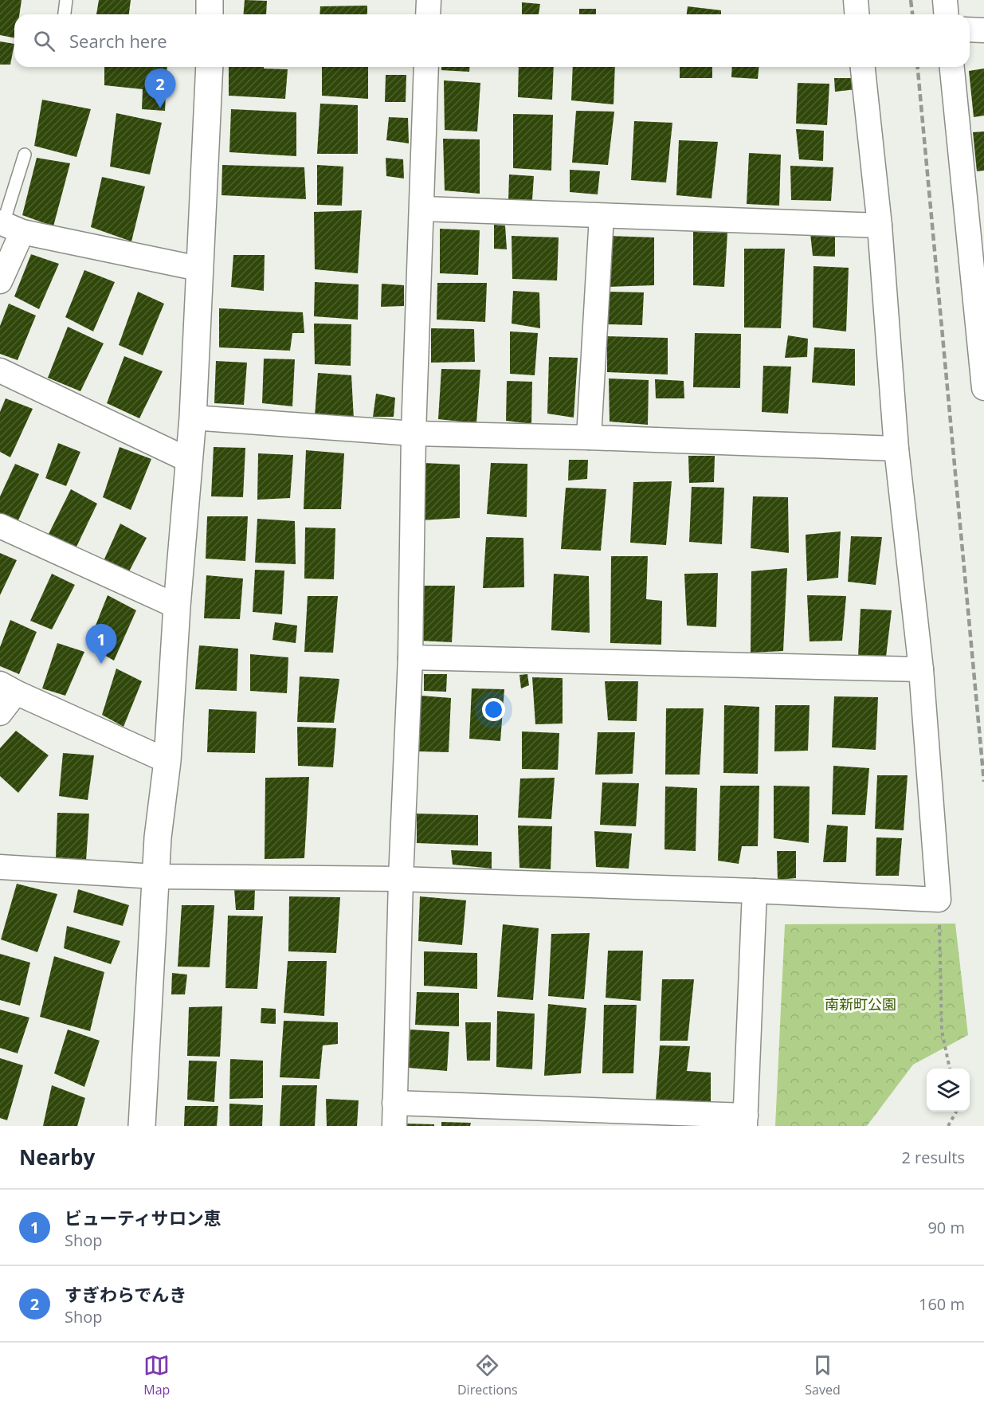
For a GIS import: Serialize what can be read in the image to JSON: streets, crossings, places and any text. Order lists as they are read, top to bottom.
{
  "parks": ["南新町公園"],
  "page": {
    "search": "Search here",
    "pins": ["2", "1"],
    "heading": ["Nearby", "2 results"],
    "list": [
      {
        "mark": "1",
        "name": "ビューティサロン恵",
        "note": "Shop",
        "value": "90 m"
      },
      {
        "mark": "2",
        "name": "すぎわらでんき",
        "note": "Shop",
        "value": "160 m"
      }
    ],
    "nav": ["Map", "Directions", "Saved"]
  }
}
